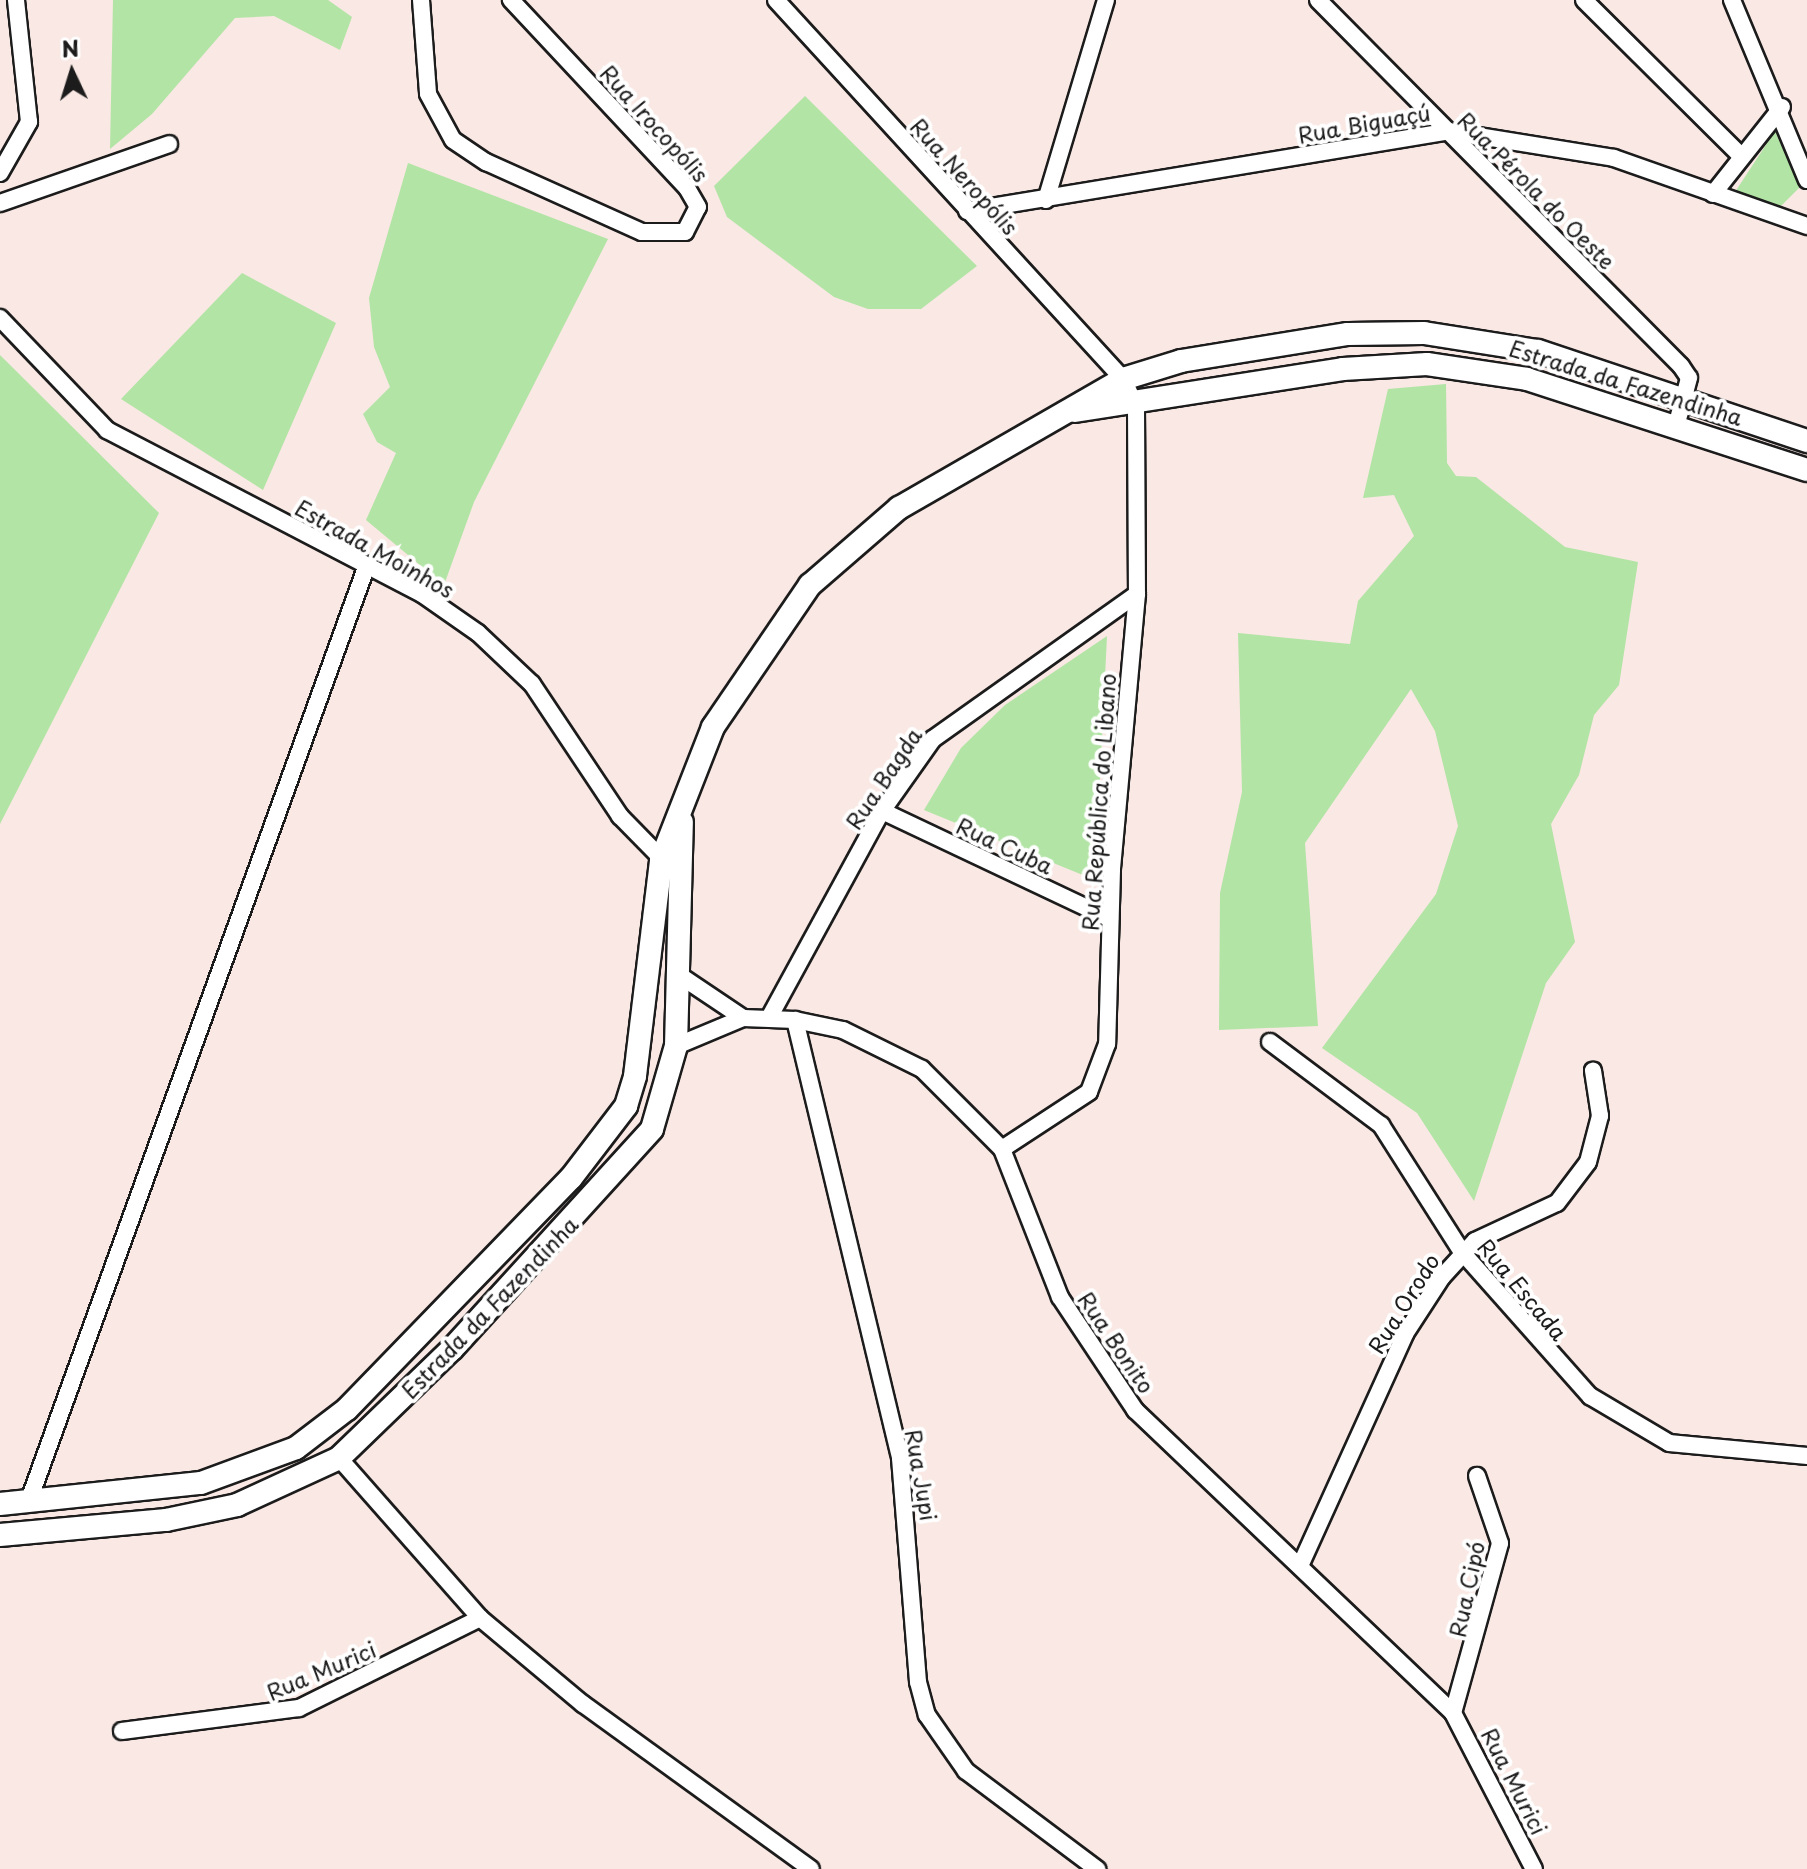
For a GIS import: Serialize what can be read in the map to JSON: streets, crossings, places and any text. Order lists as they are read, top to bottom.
{
  "streets": {
    "main road": ["Estrada da Fazendinha"],
    "street": [
      "Rua Irocopólis",
      "Rua Biguaçú",
      "Rua Neropólis",
      "Rua Pérola do Oeste",
      "Estrada Moinhos",
      "Rua Bagda",
      "Rua República do Libano",
      "Rua Cuba",
      "Rua Escada",
      "Rua Orodo",
      "Rua Bonito",
      "Rua Jupi",
      "Rua Cipó",
      "Rua Murici"
    ]
  },
  "crossings": [
    ["Rua Biguaçú", "Rua Neropólis"],
    ["Rua Biguaçú", "Rua Pérola do Oeste"],
    ["Rua Neropólis", "Estrada da Fazendinha"],
    ["Rua Neropólis", "Rua República do Libano"],
    ["Rua Pérola do Oeste", "Estrada da Fazendinha"],
    ["Estrada da Fazendinha", "Estrada Moinhos"],
    ["Estrada da Fazendinha", "Rua República do Libano"],
    ["Rua Bagda", "Rua República do Libano"],
    ["Rua Bagda", "Rua Cuba"],
    ["Rua Bagda", "Rua Bonito"],
    ["Rua República do Libano", "Rua Cuba"],
    ["Rua República do Libano", "Rua Bonito"],
    ["Rua Escada", "Rua Orodo"],
    ["Rua Orodo", "Rua Bonito"],
    ["Rua Bonito", "Rua Jupi"],
    ["Rua Bonito", "Rua Cipó"],
    ["Rua Bonito", "Rua Murici"],
    ["Rua Cipó", "Rua Murici"]
  ],
  "north": "top"
}
